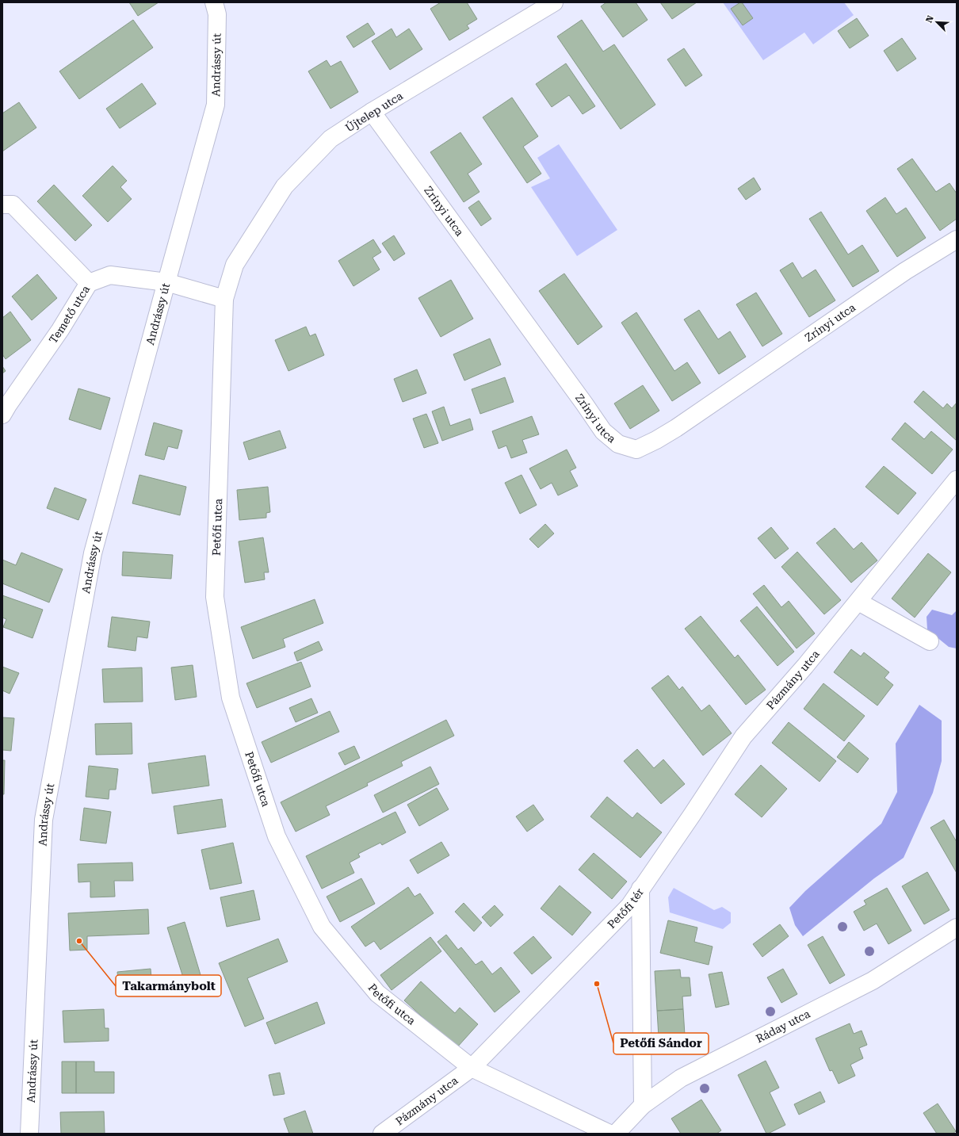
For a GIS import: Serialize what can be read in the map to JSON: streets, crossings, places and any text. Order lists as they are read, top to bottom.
{
  "streets": {
    "street": [
      "Andrássy út",
      "Újtelep utca",
      "Zrínyi utca",
      "Temető utca",
      "Petőfi utca",
      "Pázmány utca",
      "Petőfi tér",
      "Ráday utca"
    ]
  },
  "crossings": [
    ["Andrássy út", "Temető utca"],
    ["Újtelep utca", "Zrínyi utca"],
    ["Újtelep utca", "Petőfi utca"],
    ["Temető utca", "Petőfi utca"],
    ["Petőfi utca", "Pázmány utca"],
    ["Petőfi utca", "Petőfi tér"],
    ["Pázmány utca", "Petőfi tér"],
    ["Petőfi tér", "Ráday utca"]
  ],
  "places": ["Takarmánybolt", "Petőfi Sándor"],
  "north": "top left"
}
